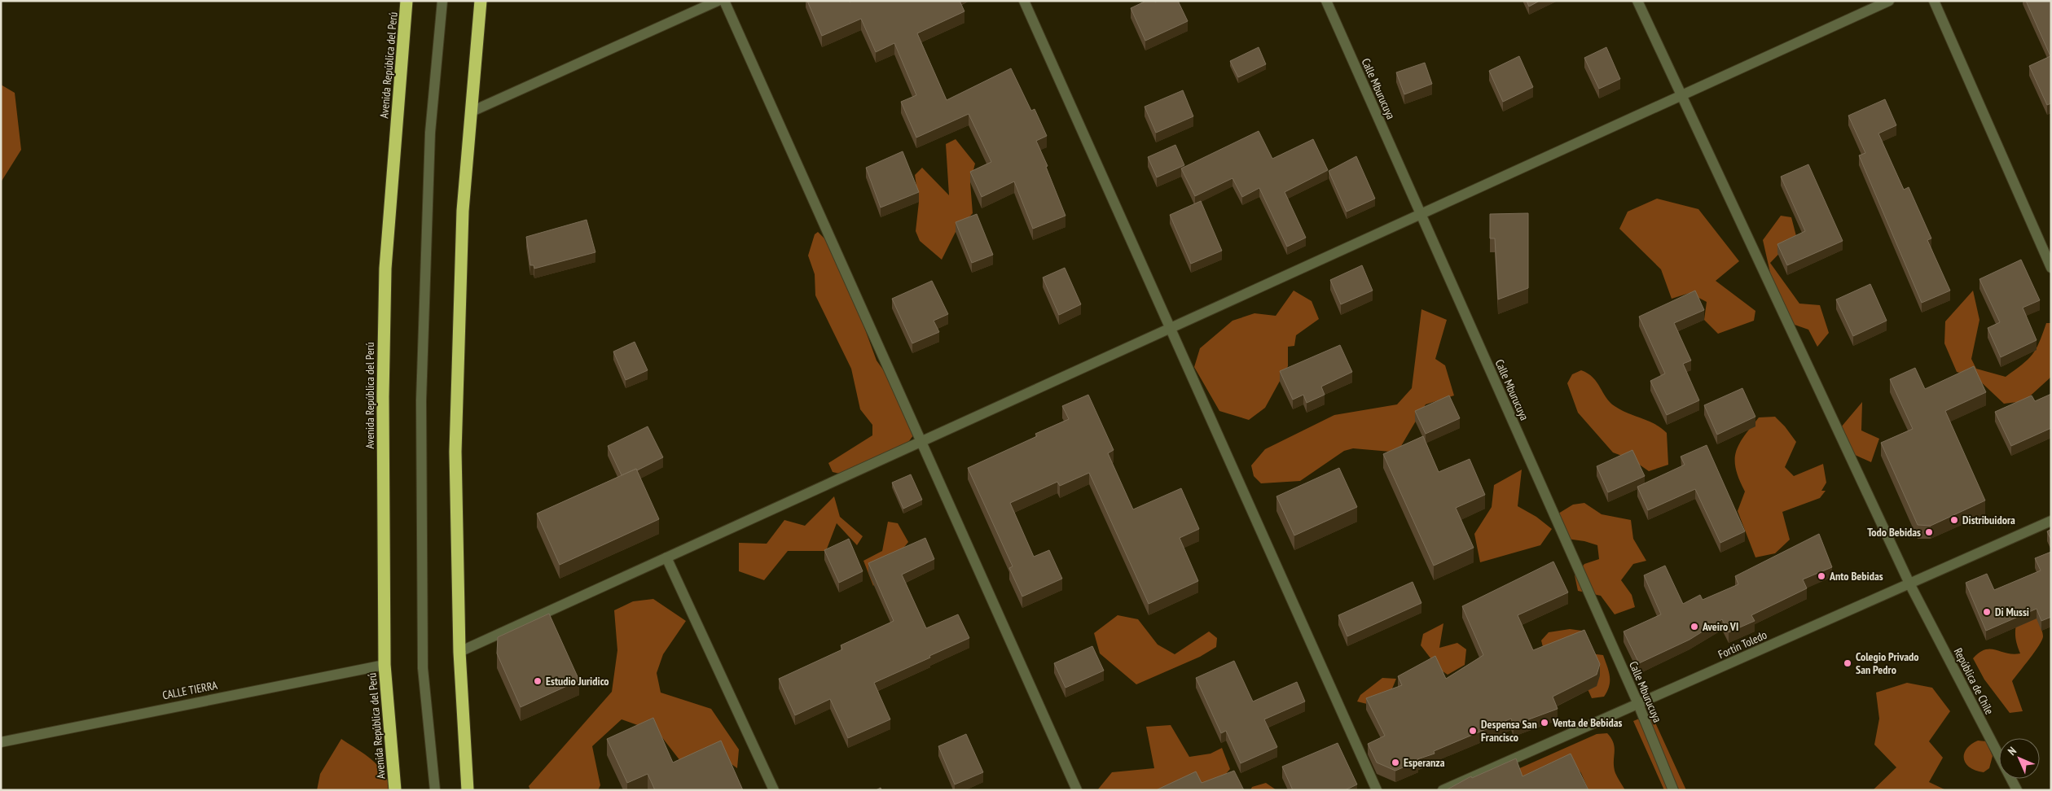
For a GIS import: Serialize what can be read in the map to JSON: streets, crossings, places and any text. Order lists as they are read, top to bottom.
{
  "streets": {
    "highway": ["Avenida República del Perú"],
    "street": [
      "Calle Mburucuya",
      "Fortín Toledo",
      "República de Chile",
      "CALLE TIERRA"
    ]
  },
  "crossings": [
    ["Avenida República del Perú", "CALLE TIERRA"],
    ["Calle Mburucuya", "Fortín Toledo"],
    ["Fortín Toledo", "República de Chile"]
  ],
  "places": [
    "Distribuidora",
    "Todo Bebidas",
    "Anto Bebidas",
    "Di Mussi",
    "Aveiro VI",
    "Colegio Privado San Pedro",
    "Estudio Juridico",
    "Venta de Bebidas",
    "Despensa San Francisco",
    "Esperanza"
  ],
  "north": "top left"
}
